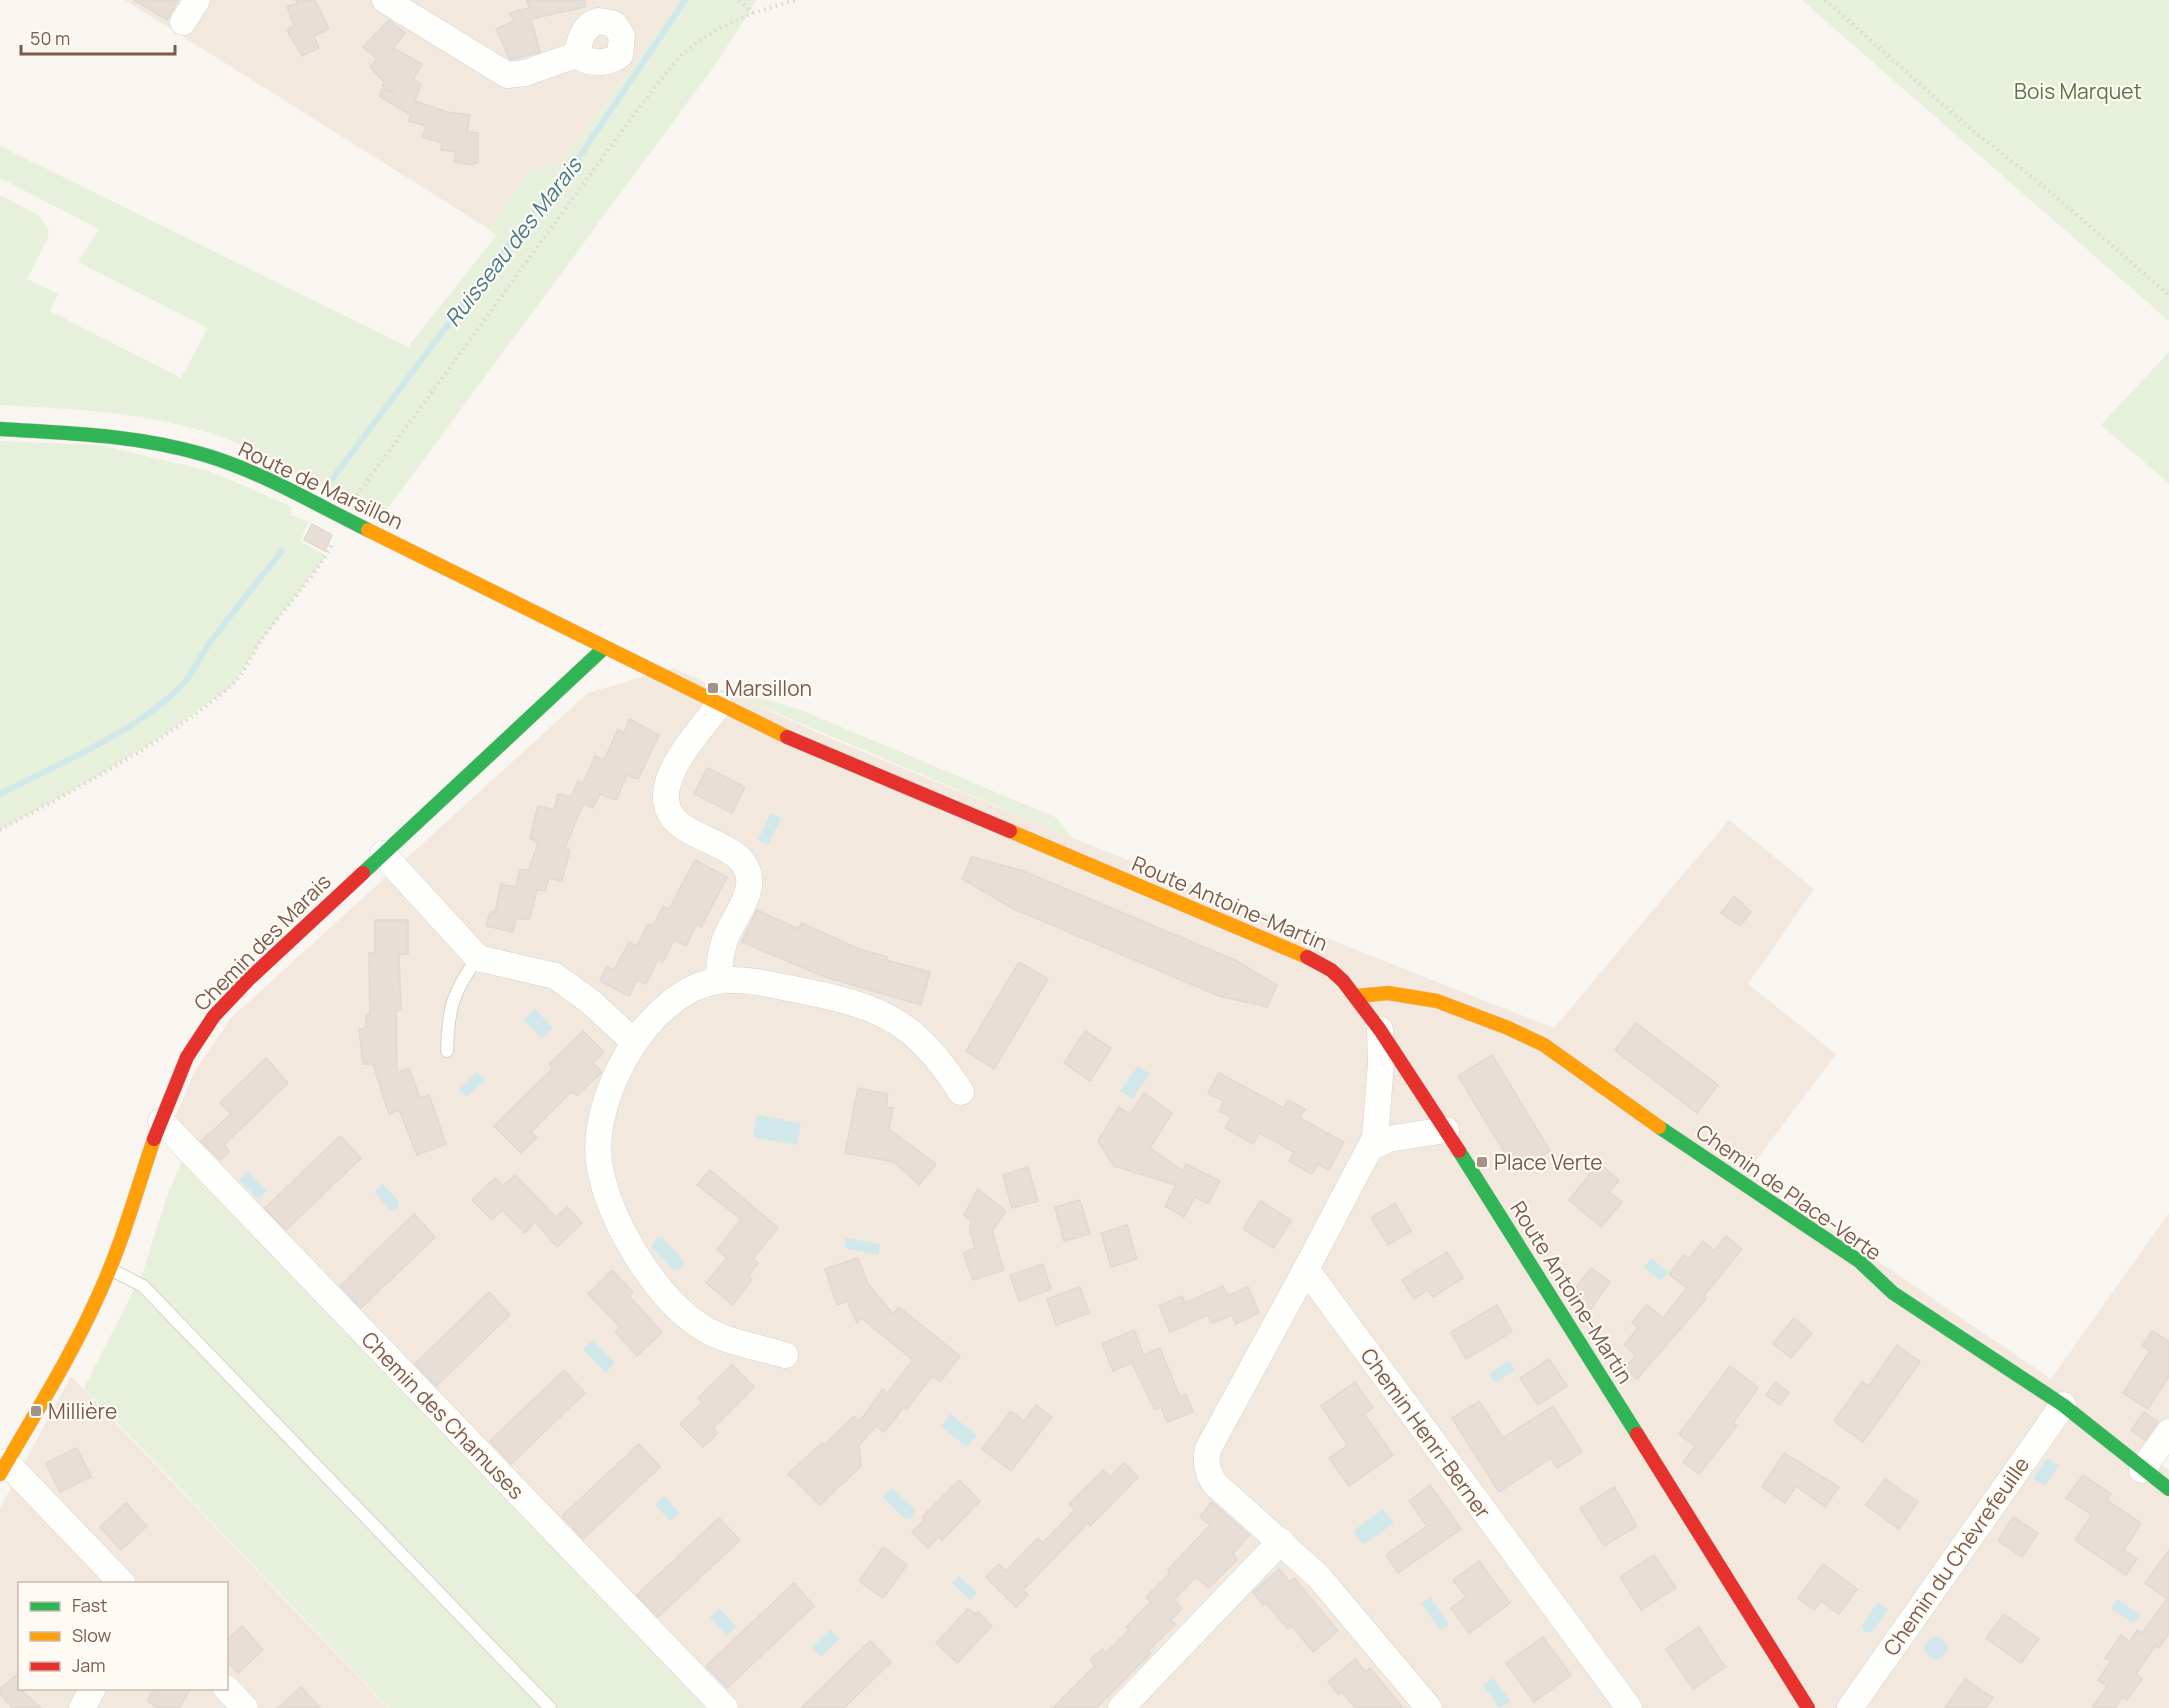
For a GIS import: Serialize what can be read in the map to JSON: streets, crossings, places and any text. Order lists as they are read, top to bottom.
{
  "streets": {
    "street": [
      "Route de Marsillon",
      "Route Antoine-Martin",
      "Chemin des Marais",
      "Chemin de Place-Verte",
      "Chemin des Chamuses",
      "Chemin Henri-Berner",
      "Chemin du Chèvrefeuille"
    ]
  },
  "crossings": [
    ["Route de Marsillon", "Route Antoine-Martin"],
    ["Route de Marsillon", "Chemin des Marais"],
    ["Route Antoine-Martin", "Chemin des Marais"],
    ["Route Antoine-Martin", "Chemin de Place-Verte"],
    ["Chemin des Marais", "Chemin des Chamuses"],
    ["Chemin de Place-Verte", "Chemin du Chèvrefeuille"]
  ],
  "water": ["Ruisseau des Marais"],
  "parks": ["Bois Marquet"],
  "places": {
    "transit": ["Marsillon", "Place Verte", "Millière"]
  },
  "legend": ["Fast", "Slow", "Jam"],
  "scale_bar": "50 m"
}
